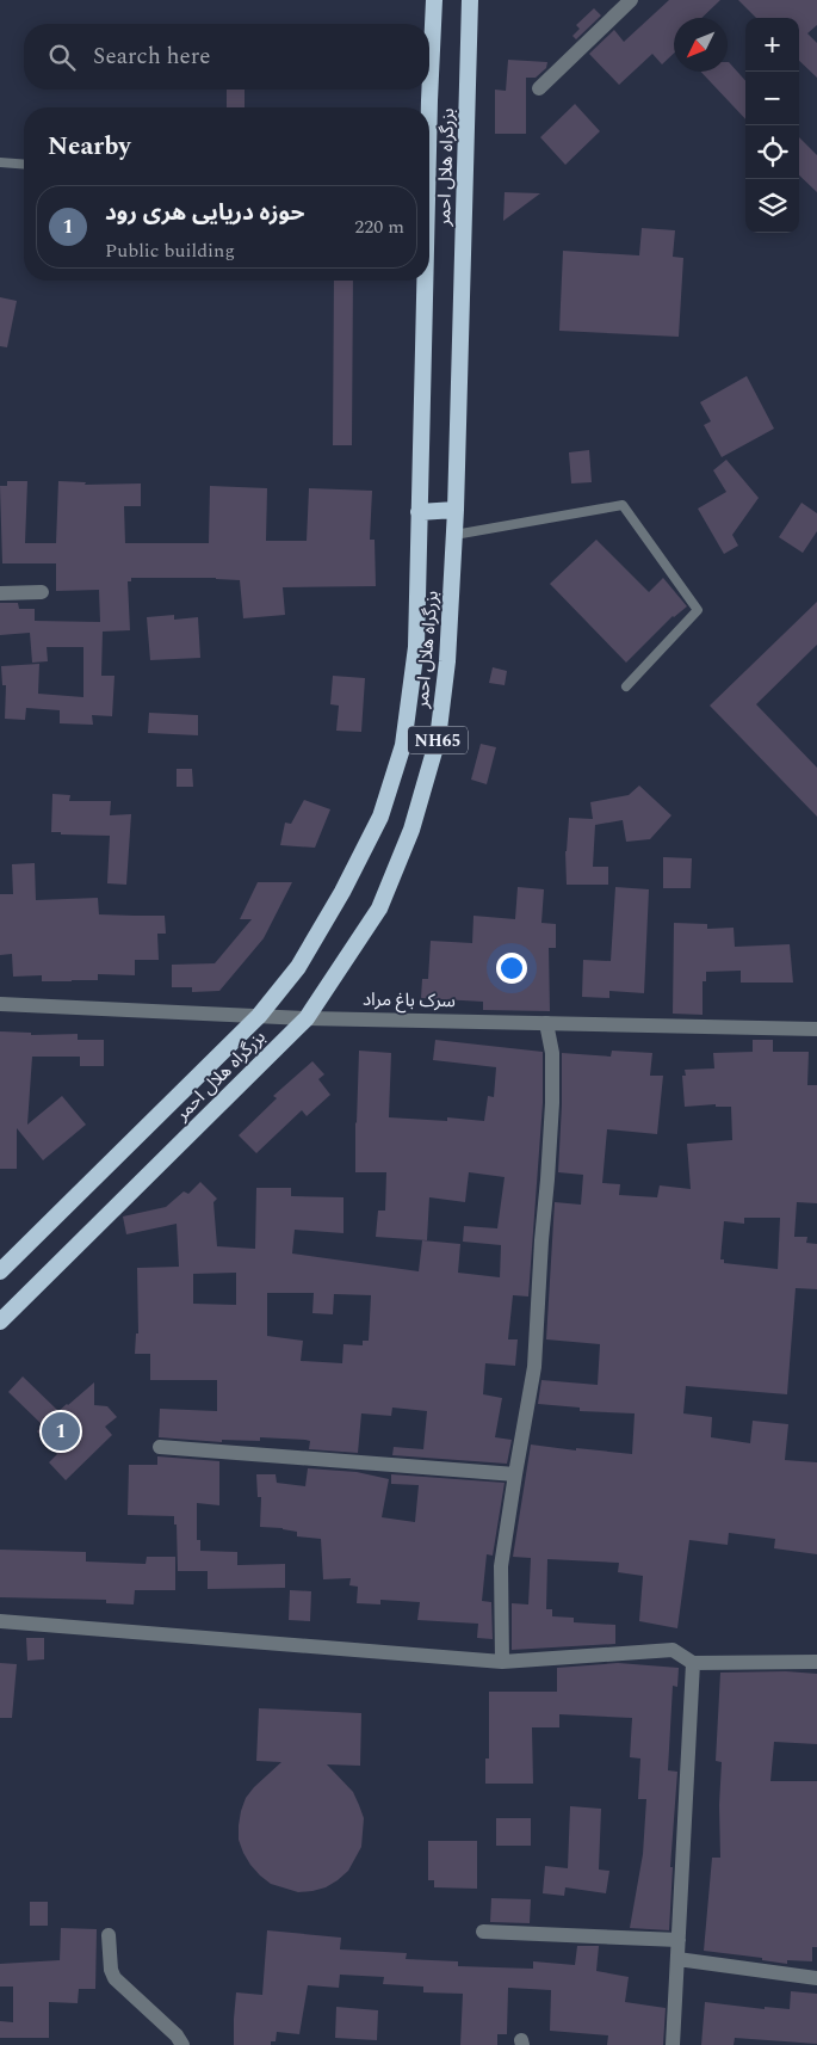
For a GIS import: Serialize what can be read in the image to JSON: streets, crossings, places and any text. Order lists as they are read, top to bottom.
{
  "streets": {
    "highway": ["بزرگراه هلال احمر", "NH65"],
    "street": ["سرک باغ مراد"]
  },
  "crossings": [
    ["بزرگراه هلال احمر", "سرک باغ مراد"]
  ],
  "north": "bottom left",
  "page": {
    "map_buttons": ["+", "−"],
    "search": "Search here",
    "heading": "Nearby",
    "list": [
      {
        "mark": "1",
        "name": "حوزه دریایی هری رود",
        "note": "Public building",
        "value": "220 m"
      }
    ],
    "pins": "1"
  }
}
